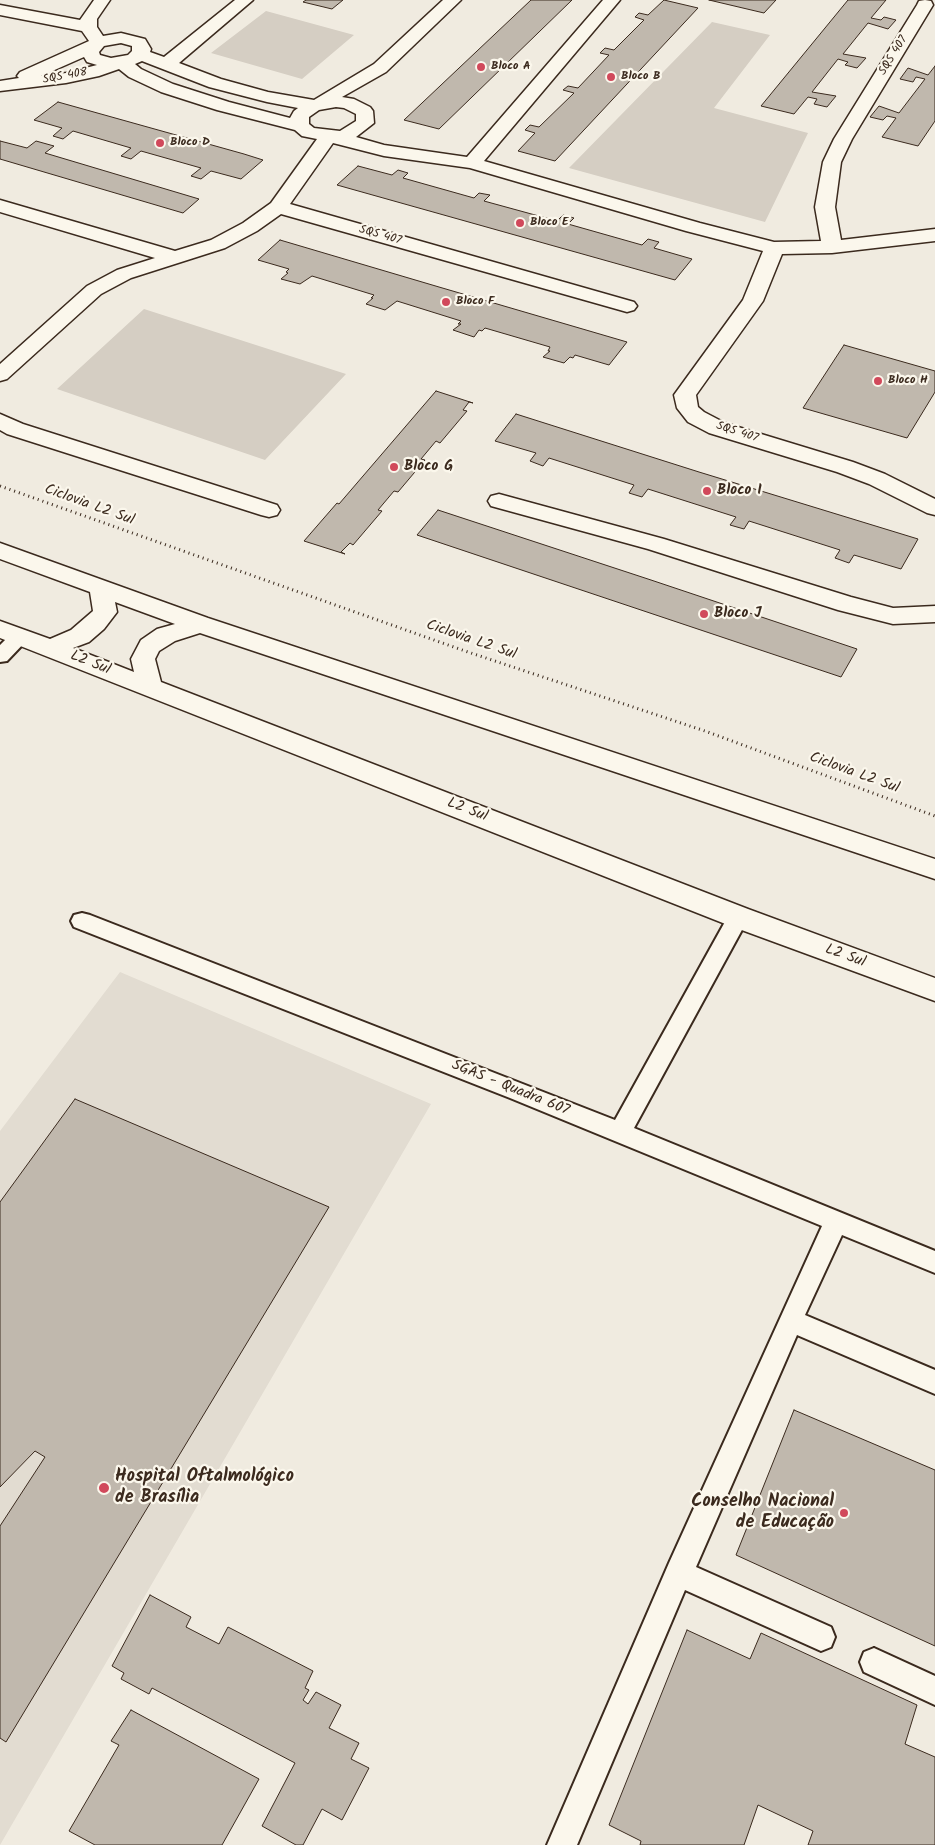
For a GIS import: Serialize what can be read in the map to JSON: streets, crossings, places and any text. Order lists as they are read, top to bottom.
{
  "streets": {
    "street": ["SQS 407", "SQS 408", "L2 Sul"],
    "lane": ["SGAS - Quadra 607"],
    "path": ["Ciclovia L2 Sul"]
  },
  "places": [
    "Bloco A",
    "Bloco B",
    "Bloco D",
    "Bloco E",
    "Bloco F",
    "Bloco H",
    "Bloco G",
    "Bloco I",
    "Bloco J",
    "Hospital Oftalmológico de Brasília",
    "Conselho Nacional de Educação"
  ]
}
